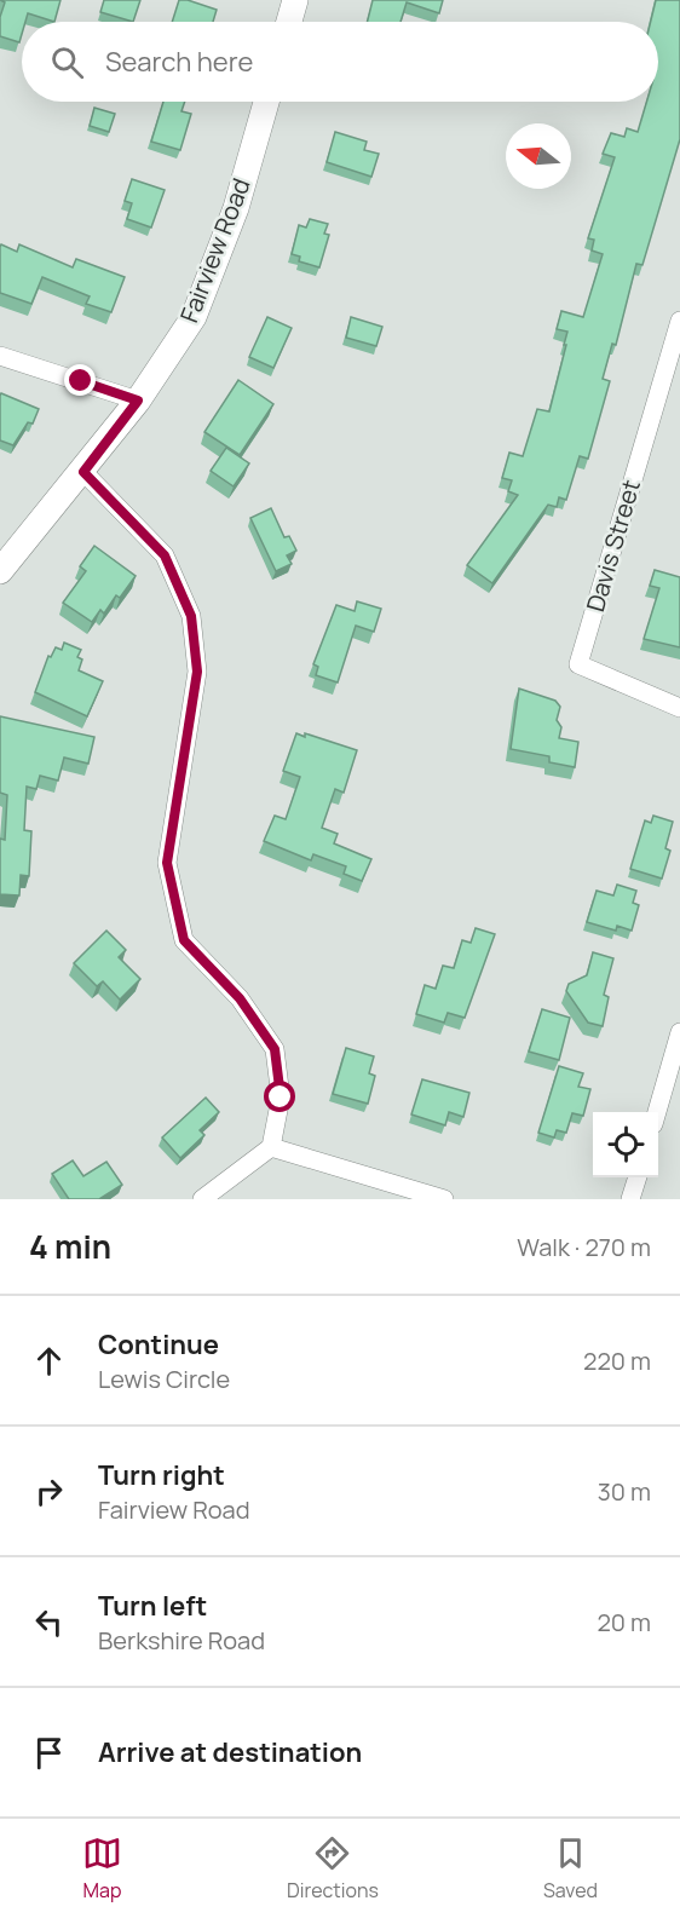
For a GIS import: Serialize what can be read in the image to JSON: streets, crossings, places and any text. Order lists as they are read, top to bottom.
{
  "streets": {
    "street": ["Fairview Road", "Davis Street"]
  },
  "north": "left",
  "page": {
    "search": "Search here",
    "heading": ["4 min", "Walk · 270 m"],
    "list": [
      ["Continue", "Lewis Circle", "220 m"],
      ["Turn right", "Fairview Road", "30 m"],
      ["Turn left", "Berkshire Road", "20 m"],
      "Arrive at destination"
    ],
    "nav": ["Map", "Directions", "Saved"]
  }
}
